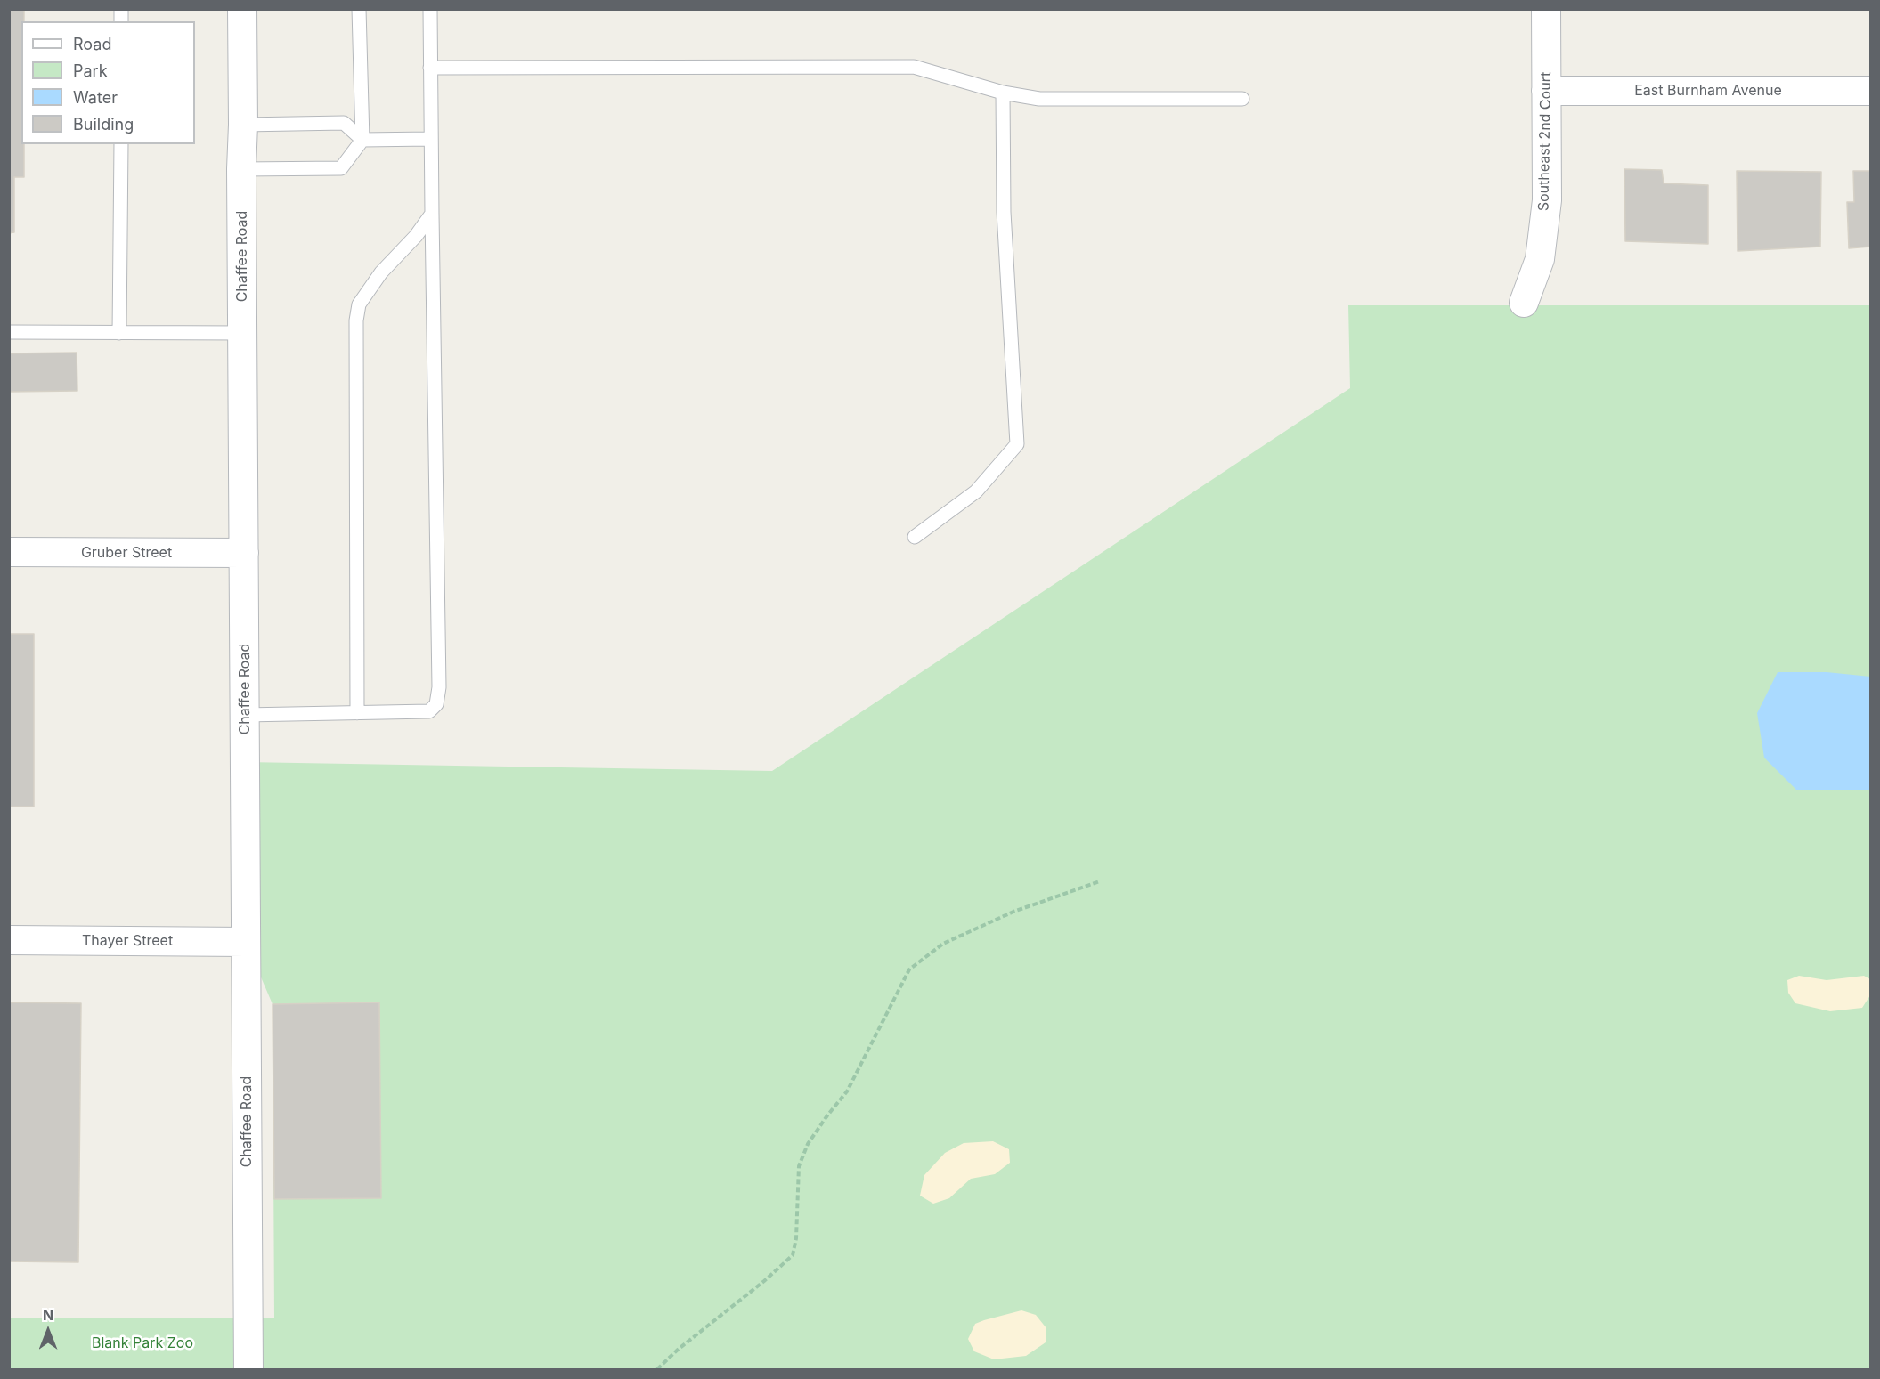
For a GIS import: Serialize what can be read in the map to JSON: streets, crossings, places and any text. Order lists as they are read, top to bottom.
{
  "streets": {
    "street": [
      "East Burnham Avenue",
      "Southeast 2nd Court",
      "Chaffee Road",
      "Gruber Street",
      "Thayer Street"
    ]
  },
  "crossings": [
    ["East Burnham Avenue", "Southeast 2nd Court"],
    ["Chaffee Road", "Gruber Street"],
    ["Chaffee Road", "Thayer Street"]
  ],
  "parks": ["Blank Park Zoo"],
  "legend": [
    "Road",
    "Park",
    "Water",
    "Building"
  ],
  "north": "top"
}
